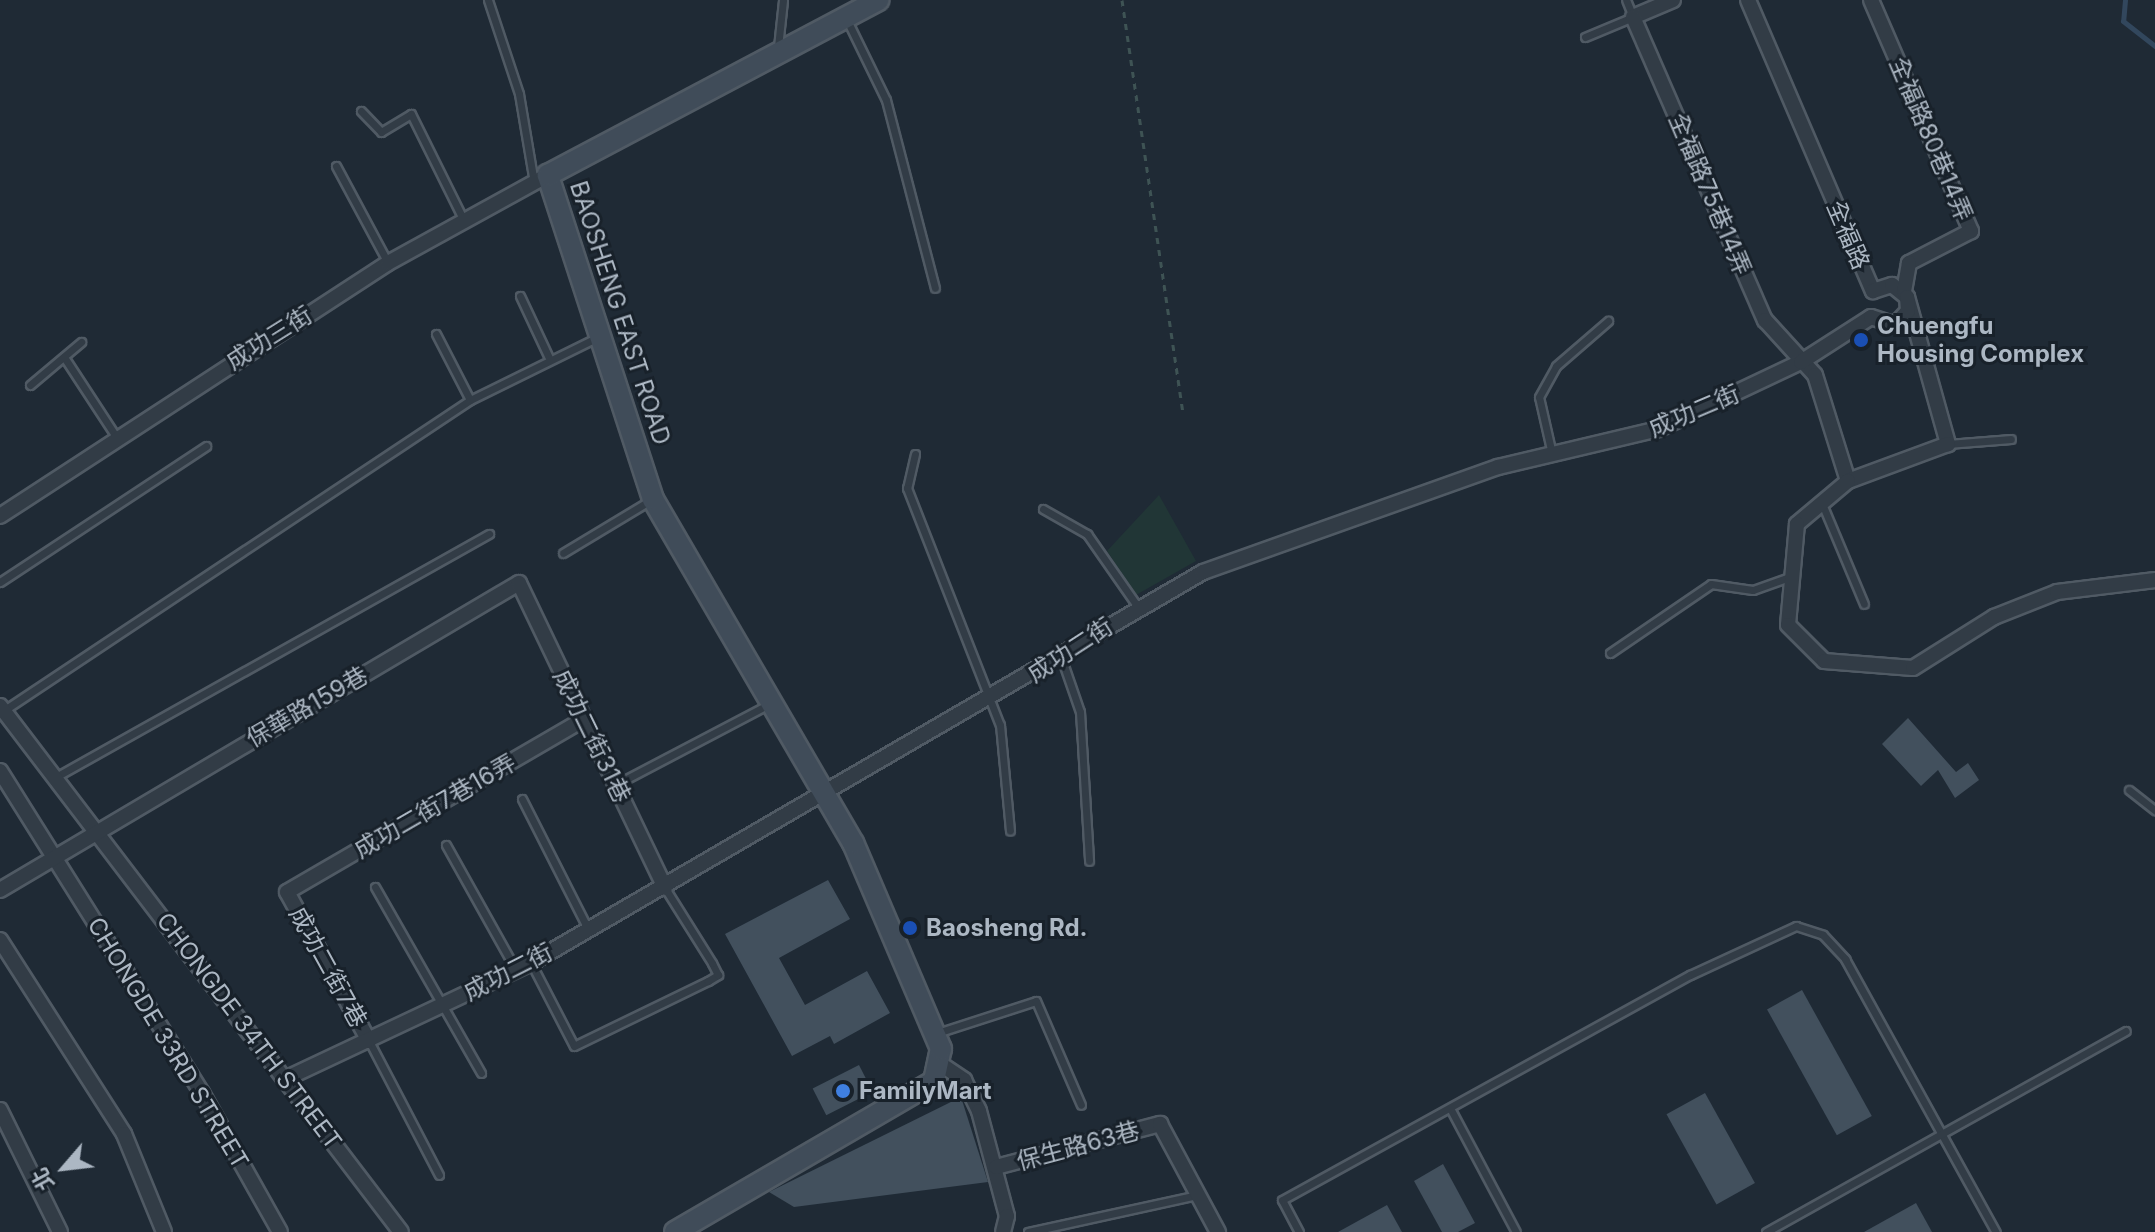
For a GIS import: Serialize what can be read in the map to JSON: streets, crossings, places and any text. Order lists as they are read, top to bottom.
{
  "streets": {
    "street": [
      "全福路80巷14弄",
      "全福路75巷14弄",
      "全福路",
      "BAOSHENG EAST ROAD",
      "成功三街",
      "成功二街",
      "保華路159巷",
      "成功二街31巷",
      "成功二街7巷16弄",
      "成功二街7巷",
      "CHONGDE 34TH STREET",
      "CHONGDE 33RD STREET",
      "保生路63巷"
    ]
  },
  "crossings": [
    ["全福路80巷14弄", "全福路"],
    ["全福路80巷14弄", "成功二街"],
    ["全福路75巷14弄", "成功二街"],
    ["全福路", "成功二街"],
    ["BAOSHENG EAST ROAD", "成功三街"],
    ["BAOSHENG EAST ROAD", "成功二街"],
    ["成功二街", "成功二街31巷"],
    ["成功二街", "成功二街7巷"],
    ["成功二街", "CHONGDE 34TH STREET"],
    ["保華路159巷", "成功二街31巷"],
    ["保華路159巷", "CHONGDE 34TH STREET"],
    ["保華路159巷", "CHONGDE 33RD STREET"],
    ["成功二街31巷", "成功二街7巷16弄"],
    ["成功二街7巷16弄", "成功二街7巷"]
  ],
  "places": ["Chuengfu Housing Complex", "Baosheng Rd.", "FamilyMart"],
  "north": "bottom left"
}
